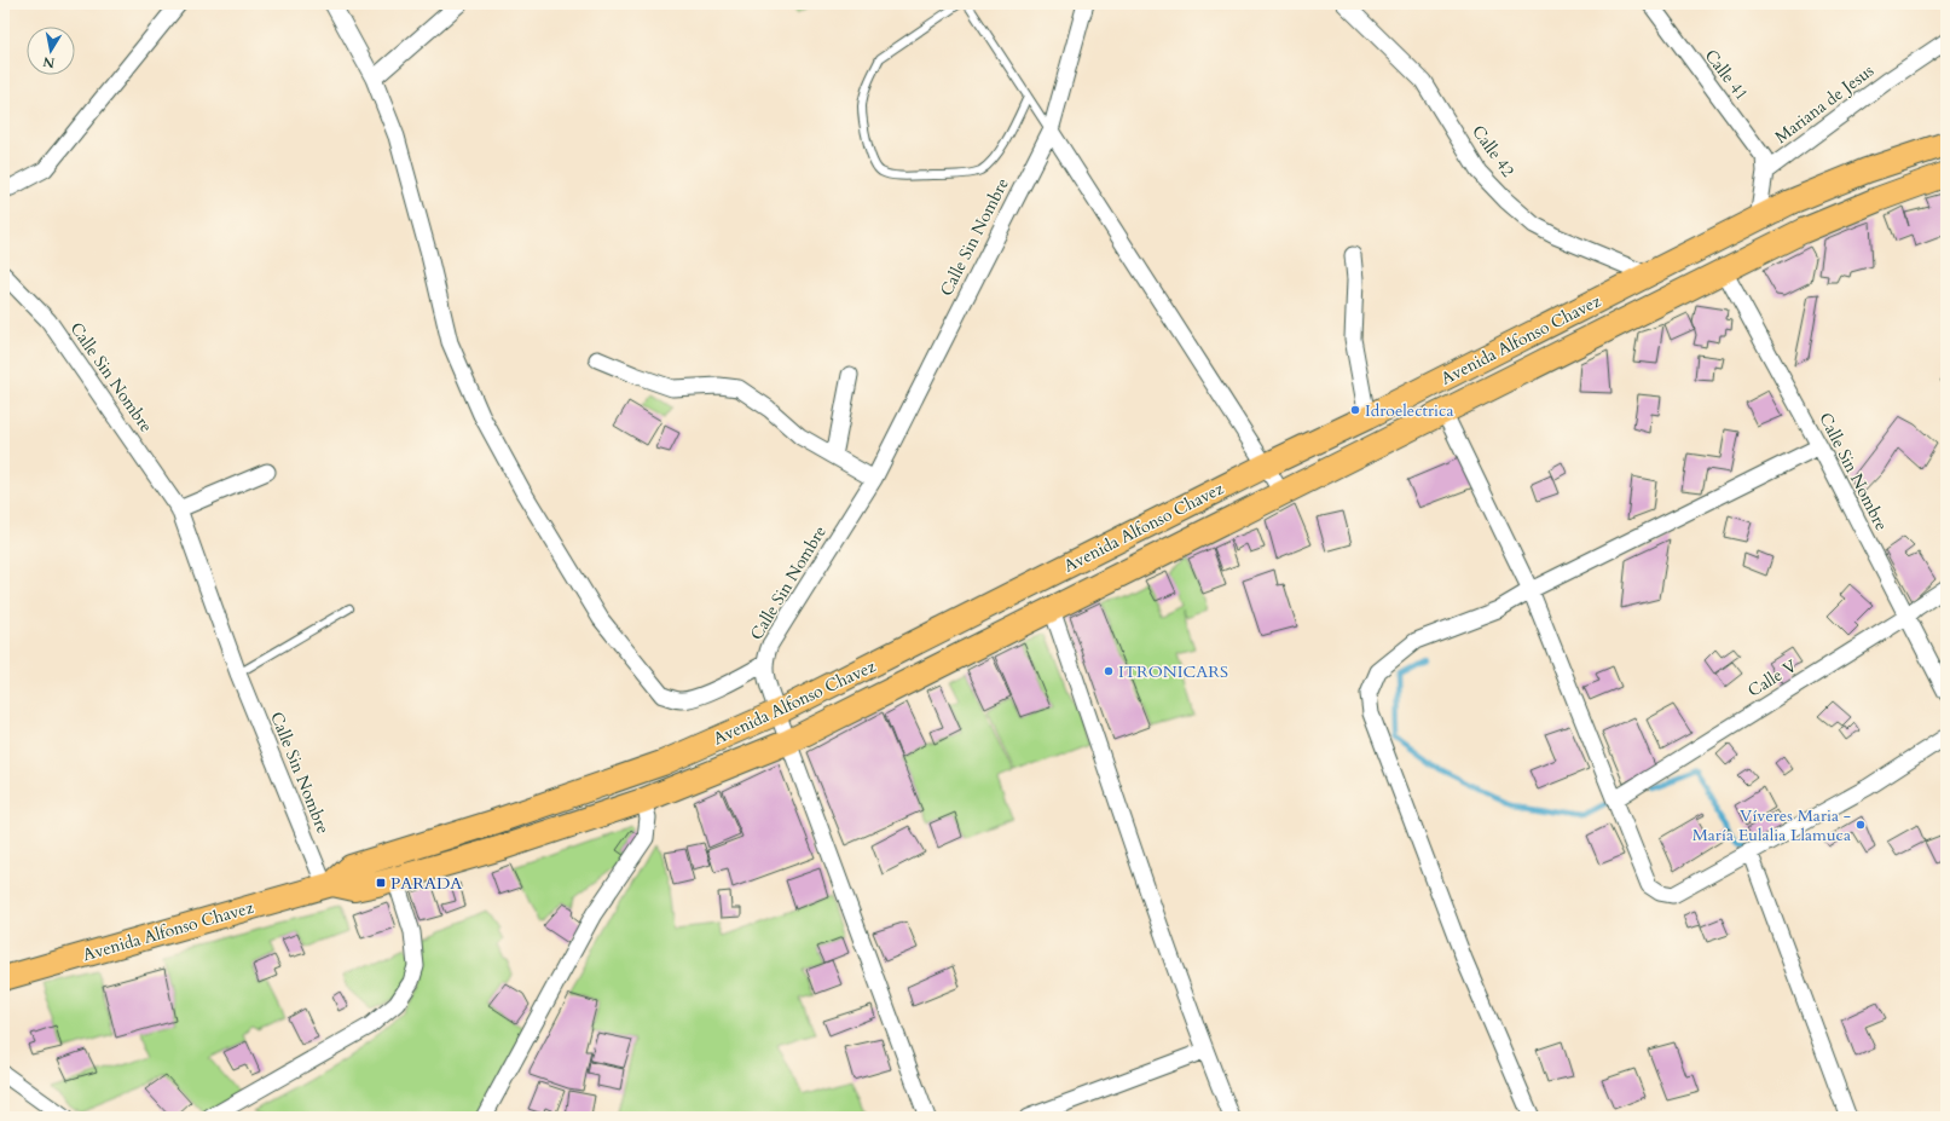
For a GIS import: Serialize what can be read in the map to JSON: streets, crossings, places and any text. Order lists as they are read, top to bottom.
{
  "streets": {
    "main road": ["Avenida Alfonso Chavez"],
    "street": [
      "Calle 41",
      "Mariana de Jesus",
      "Calle 42",
      "Calle Sin Nombre",
      "Calle V"
    ]
  },
  "crossings": [
    ["Calle 41", "Mariana de Jesus"],
    ["Calle 42", "Avenida Alfonso Chavez"],
    ["Calle Sin Nombre", "Avenida Alfonso Chavez"],
    ["Calle Sin Nombre", "Calle V"]
  ],
  "places": {
    "other": ["Idroelectrica", "ITRONICARS", "Víveres Maria - María Eulalia Llamuca"],
    "transit": ["PARADA"]
  },
  "north": "bottom"
}
